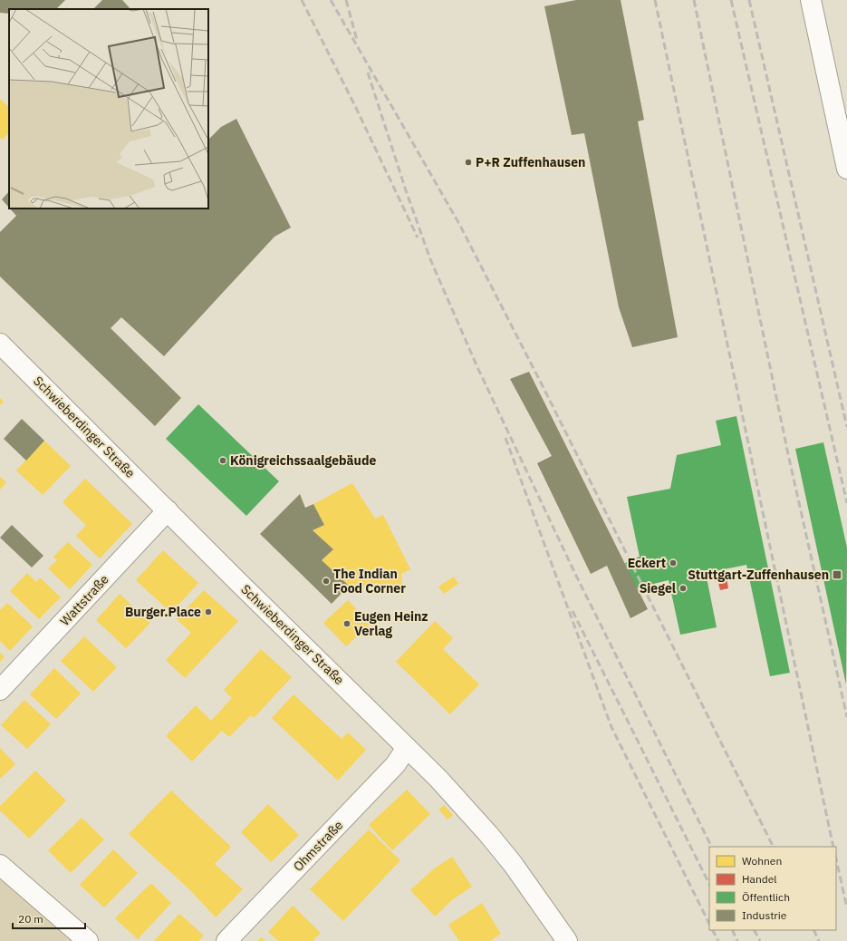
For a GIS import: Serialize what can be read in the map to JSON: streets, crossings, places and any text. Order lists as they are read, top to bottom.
{
  "streets": {
    "main road": ["Schwieberdinger Straße", "Wattstraße", "Ohmstraße"]
  },
  "crossings": [
    ["Schwieberdinger Straße", "Wattstraße"],
    ["Schwieberdinger Straße", "Ohmstraße"]
  ],
  "places": {
    "other": [
      "P+R Zuffenhausen",
      "Königreichssaalgebäude",
      "Eckert",
      "The Indian Food Corner",
      "Siegel",
      "Burger.Place",
      "Eugen Heinz Verlag"
    ],
    "transit": ["Stuttgart-Zuffenhausen"]
  },
  "legend": [
    "Wohnen",
    "Handel",
    "Öffentlich",
    "Industrie"
  ],
  "scale_bar": "20 m"
}
